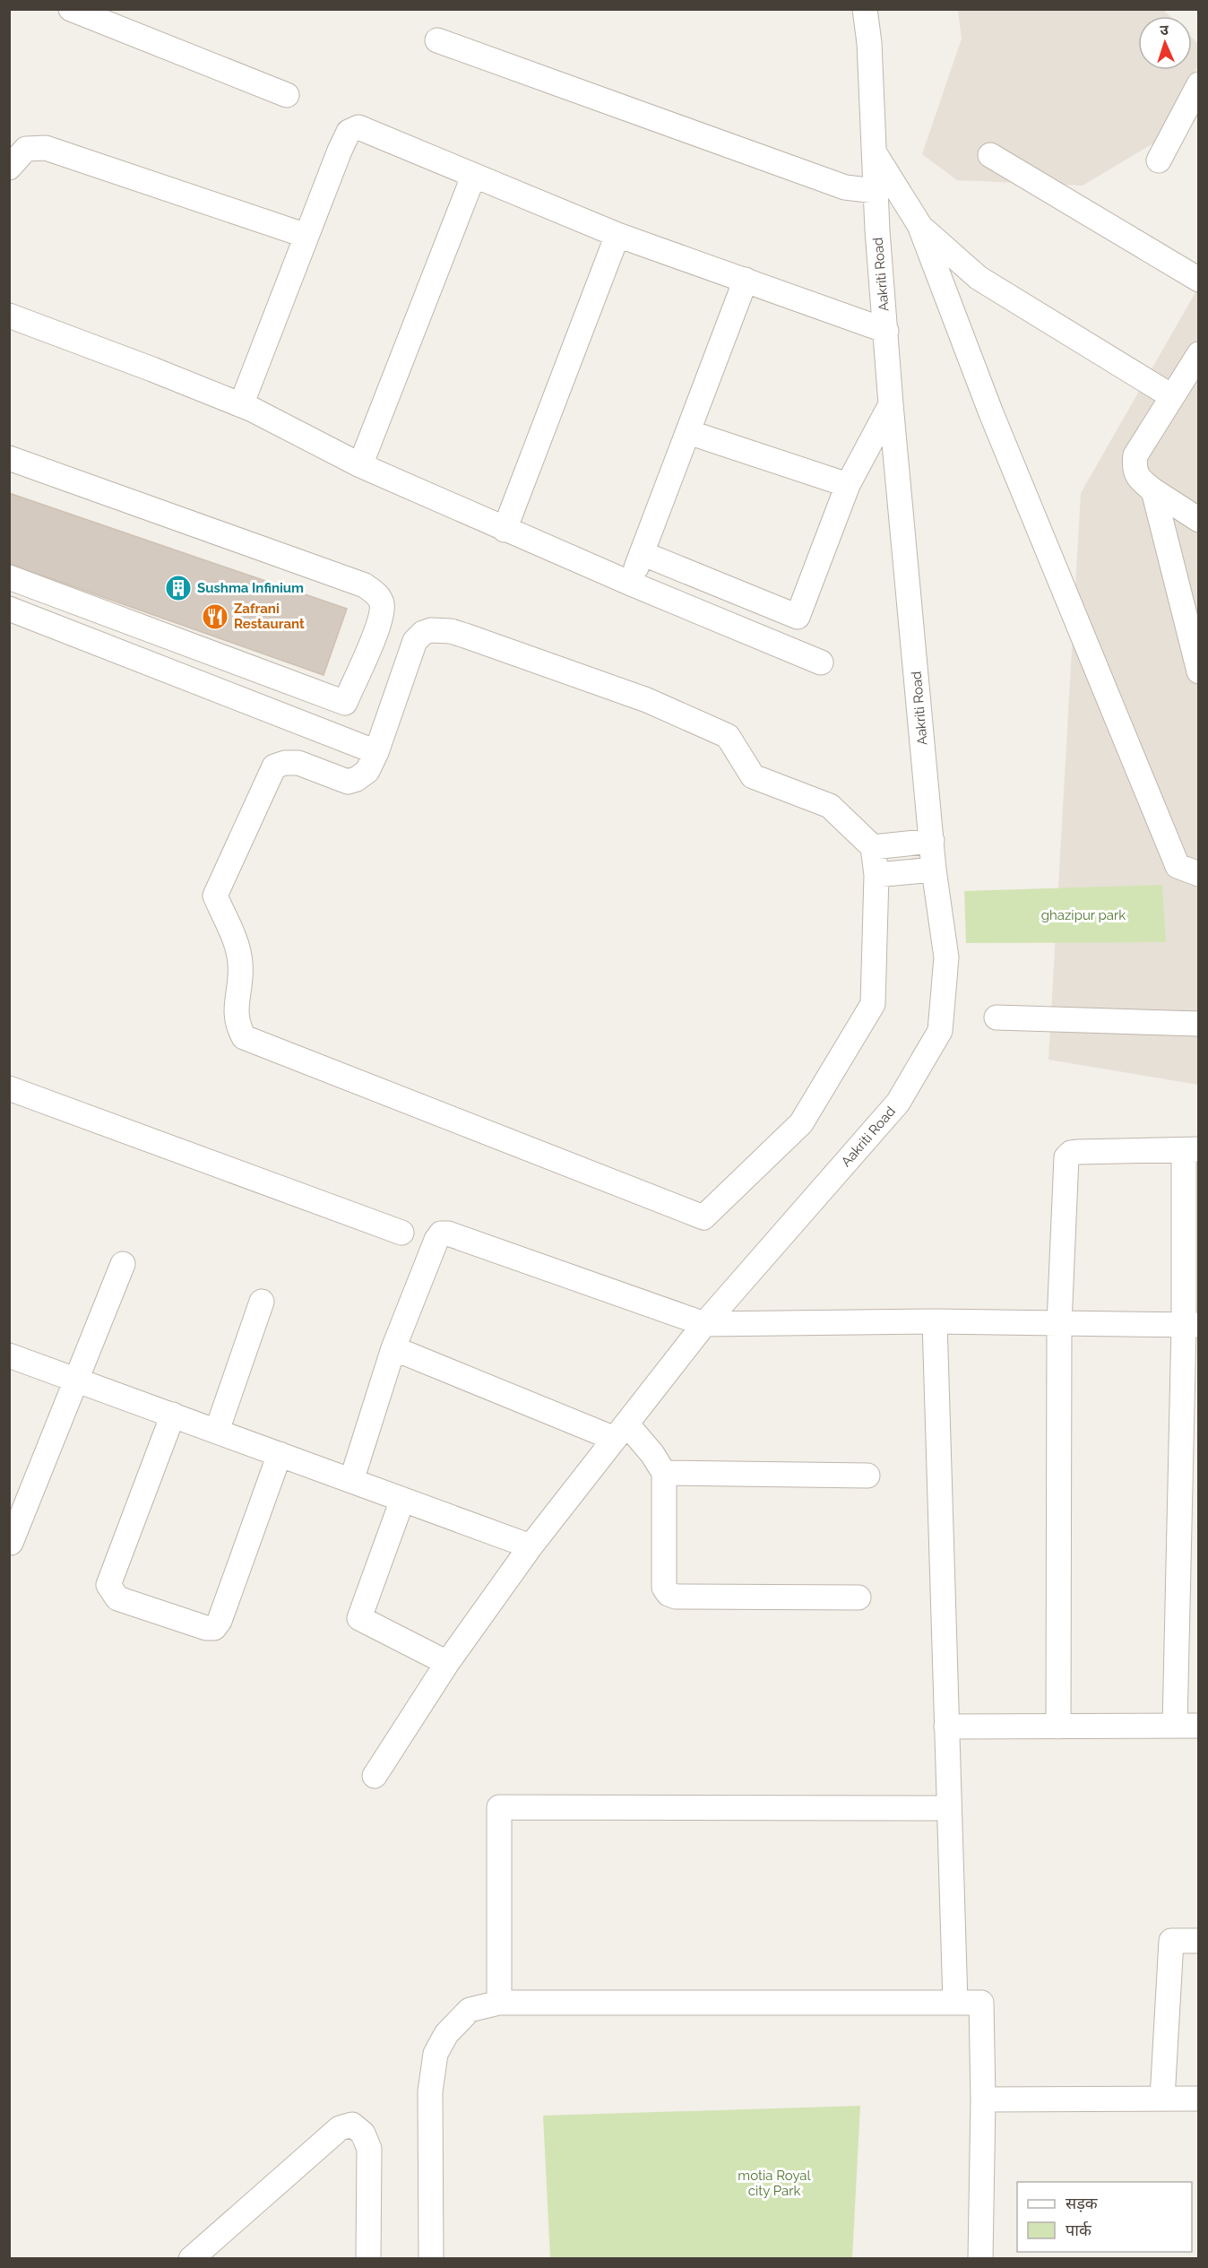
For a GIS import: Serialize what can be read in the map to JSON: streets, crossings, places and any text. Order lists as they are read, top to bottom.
{
  "streets": {
    "street": ["Aakriti Road"]
  },
  "parks": ["ghazipur park", "motia Royal city Park"],
  "places": {
    "building": ["Sushma Infinium"],
    "restaurant": ["Zafrani Restaurant"]
  },
  "legend": ["सड़क", "पार्क"],
  "north": "top"
}
